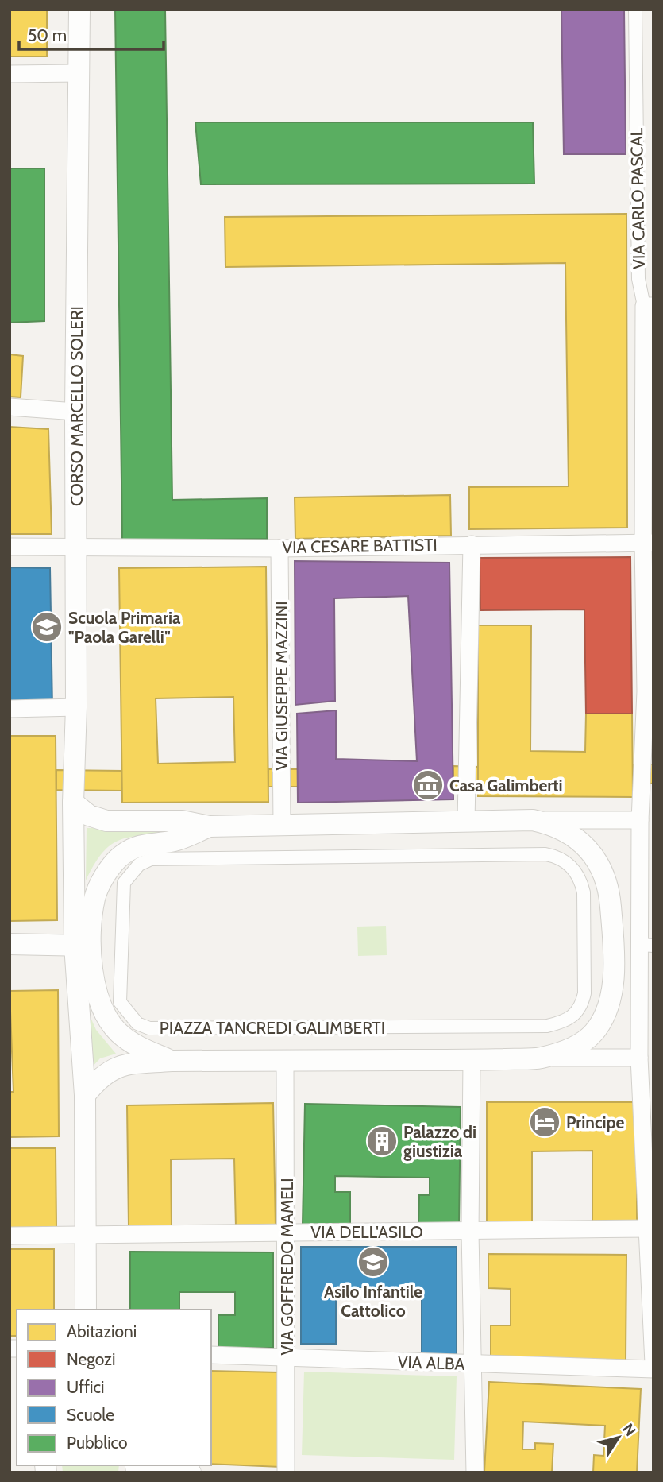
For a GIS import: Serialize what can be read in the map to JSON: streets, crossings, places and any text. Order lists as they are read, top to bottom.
{
  "streets": {
    "street": [
      "VIA CARLO PASCAL",
      "CORSO MARCELLO SOLERI",
      "VIA CESARE BATTISTI",
      "VIA GIUSEPPE MAZZINI",
      "PIAZZA TANCREDI GALIMBERTI",
      "VIA DELL'ASILO",
      "VIA GOFFREDO MAMELI",
      "VIA ALBA"
    ]
  },
  "crossings": [
    ["VIA CARLO PASCAL", "VIA CESARE BATTISTI"],
    ["VIA CARLO PASCAL", "PIAZZA TANCREDI GALIMBERTI"],
    ["CORSO MARCELLO SOLERI", "VIA CESARE BATTISTI"],
    ["CORSO MARCELLO SOLERI", "PIAZZA TANCREDI GALIMBERTI"],
    ["VIA CESARE BATTISTI", "VIA GIUSEPPE MAZZINI"],
    ["VIA GIUSEPPE MAZZINI", "PIAZZA TANCREDI GALIMBERTI"],
    ["PIAZZA TANCREDI GALIMBERTI", "VIA GOFFREDO MAMELI"],
    ["VIA DELL'ASILO", "VIA GOFFREDO MAMELI"],
    ["VIA GOFFREDO MAMELI", "VIA ALBA"]
  ],
  "places": {
    "school or university": ["Scuola Primaria \"Paola Garelli\"", "Asilo Infantile Cattolico"],
    "museum": ["Casa Galimberti"],
    "hotel": ["Principe"],
    "building": ["Palazzo di giustizia"]
  },
  "legend": [
    "Abitazioni",
    "Negozi",
    "Uffici",
    "Scuole",
    "Pubblico"
  ],
  "scale_bar": "50 m",
  "north": "top right"
}
